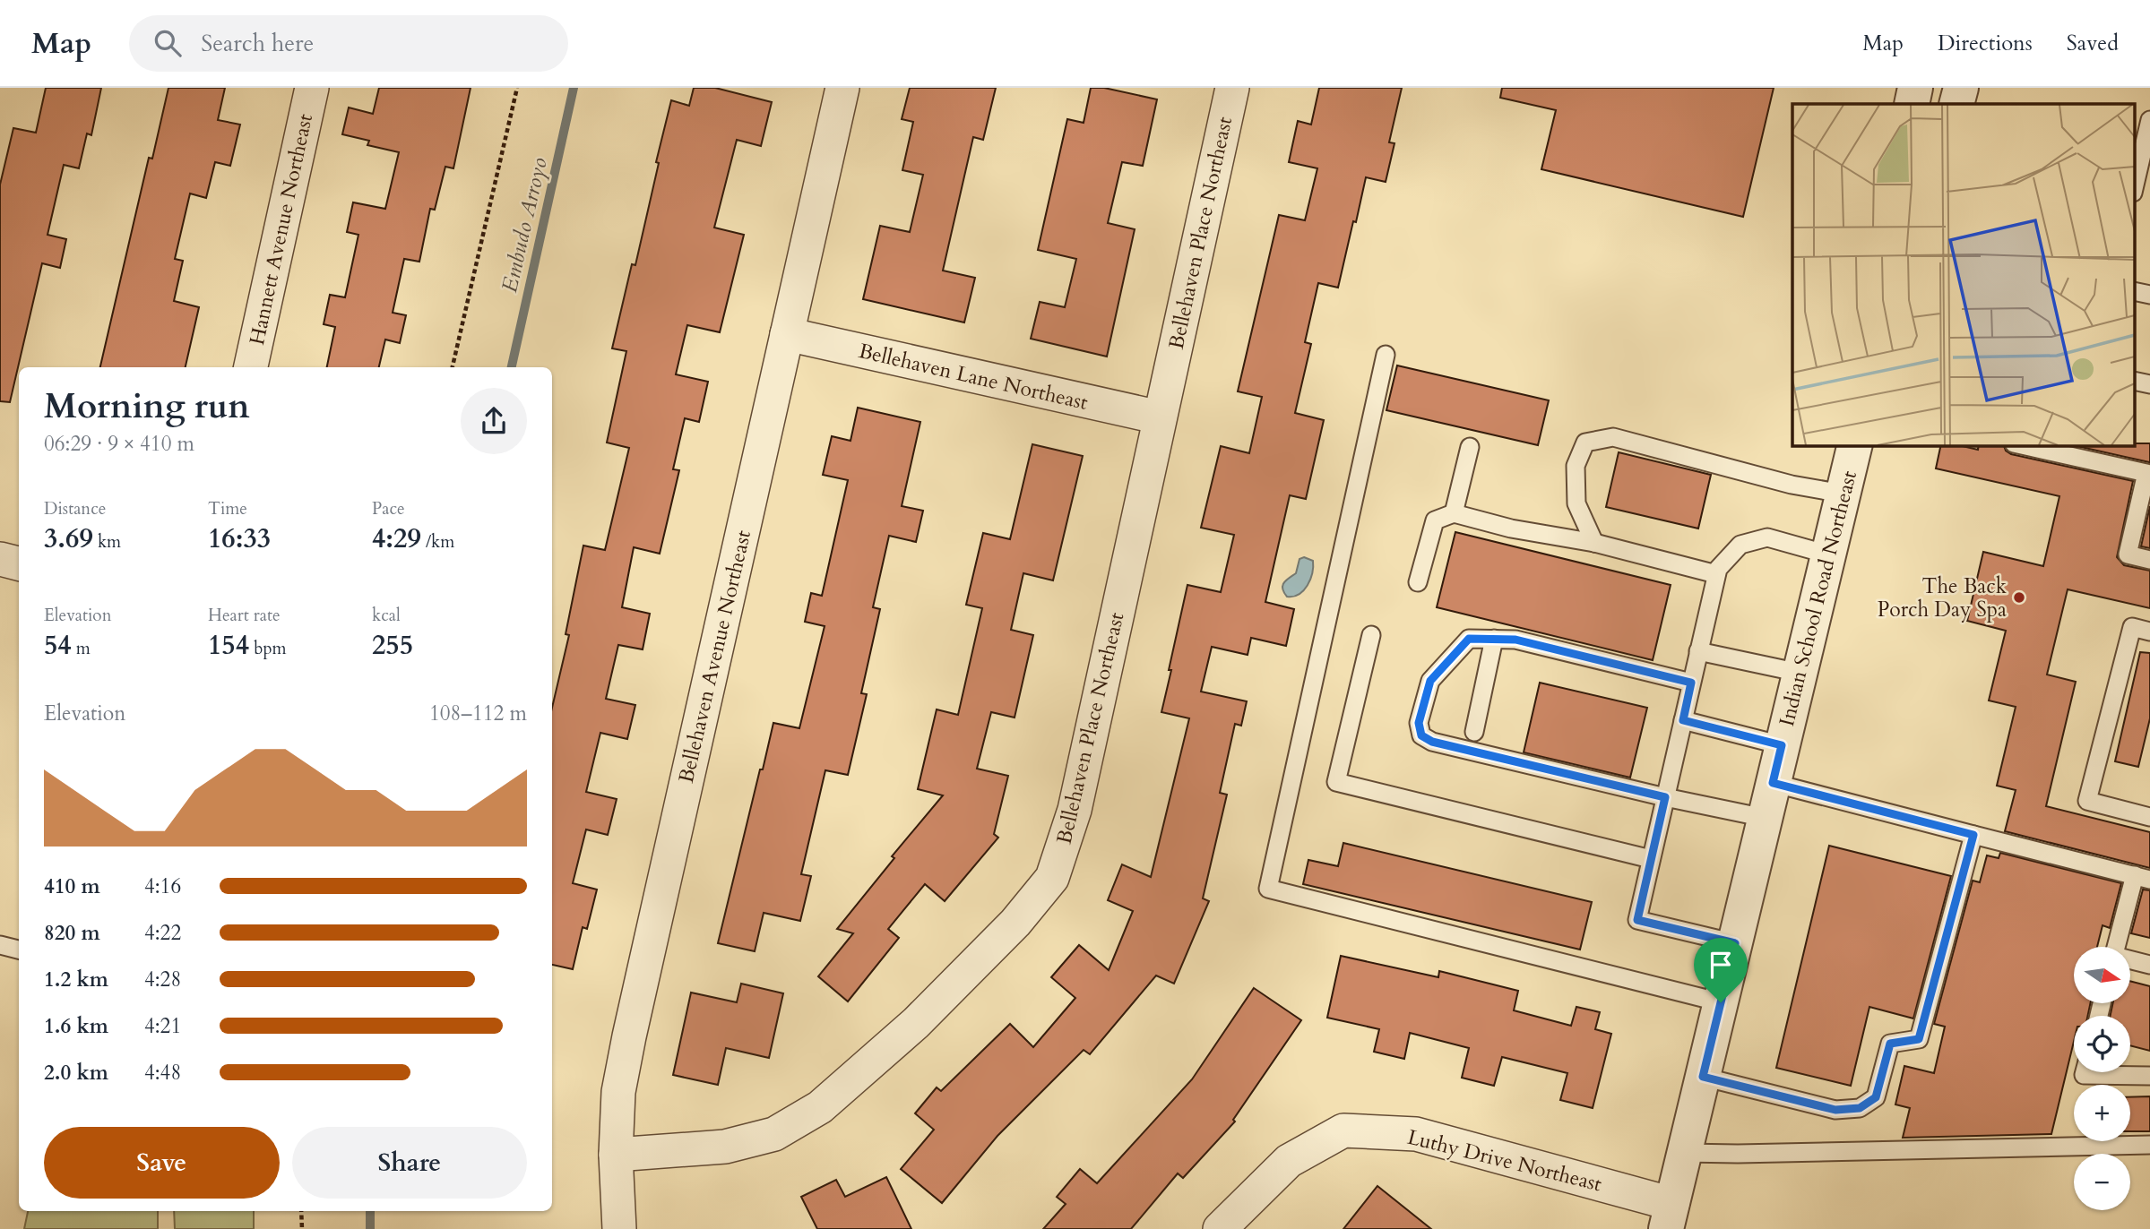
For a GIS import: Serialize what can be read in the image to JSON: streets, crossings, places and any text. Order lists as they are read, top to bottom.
{
  "streets": {
    "street": [
      "Hannett Avenue Northeast",
      "Bellehaven Place Northeast",
      "Bellehaven Lane Northeast",
      "Indian School Road Northeast",
      "Bellehaven Avenue Northeast",
      "Luthy Drive Northeast"
    ]
  },
  "crossings": [
    ["Bellehaven Place Northeast", "Bellehaven Lane Northeast"],
    ["Bellehaven Place Northeast", "Bellehaven Avenue Northeast"],
    ["Bellehaven Lane Northeast", "Bellehaven Avenue Northeast"],
    ["Indian School Road Northeast", "Luthy Drive Northeast"]
  ],
  "water": ["Embudo Arroyo"],
  "places": ["The Back Porch Day Spa"],
  "north": "right",
  "page": {
    "header": "Map",
    "search": "Search here",
    "nav": ["Map", "Directions", "Saved"],
    "heading": ["Morning run", "06:29 · 9 × 410 m"],
    "stats": [
      ["Distance", "3.69 km"],
      ["Time", "16:33"],
      ["Pace", "4:29 /km"],
      ["Elevation", "54 m"],
      ["Heart rate", "154 bpm"],
      ["kcal", "255"]
    ],
    "chart": ["Elevation", "108–112 m"],
    "list": [
      {
        "name": "410 m",
        "note": "4:16"
      },
      {
        "name": "820 m",
        "note": "4:22"
      },
      {
        "name": "1.2 km",
        "note": "4:28"
      },
      {
        "name": "1.6 km",
        "note": "4:21"
      },
      {
        "name": "2.0 km",
        "note": "4:48"
      }
    ],
    "map_buttons": ["+", "−"],
    "buttons": ["Save", "Share"]
  }
}
